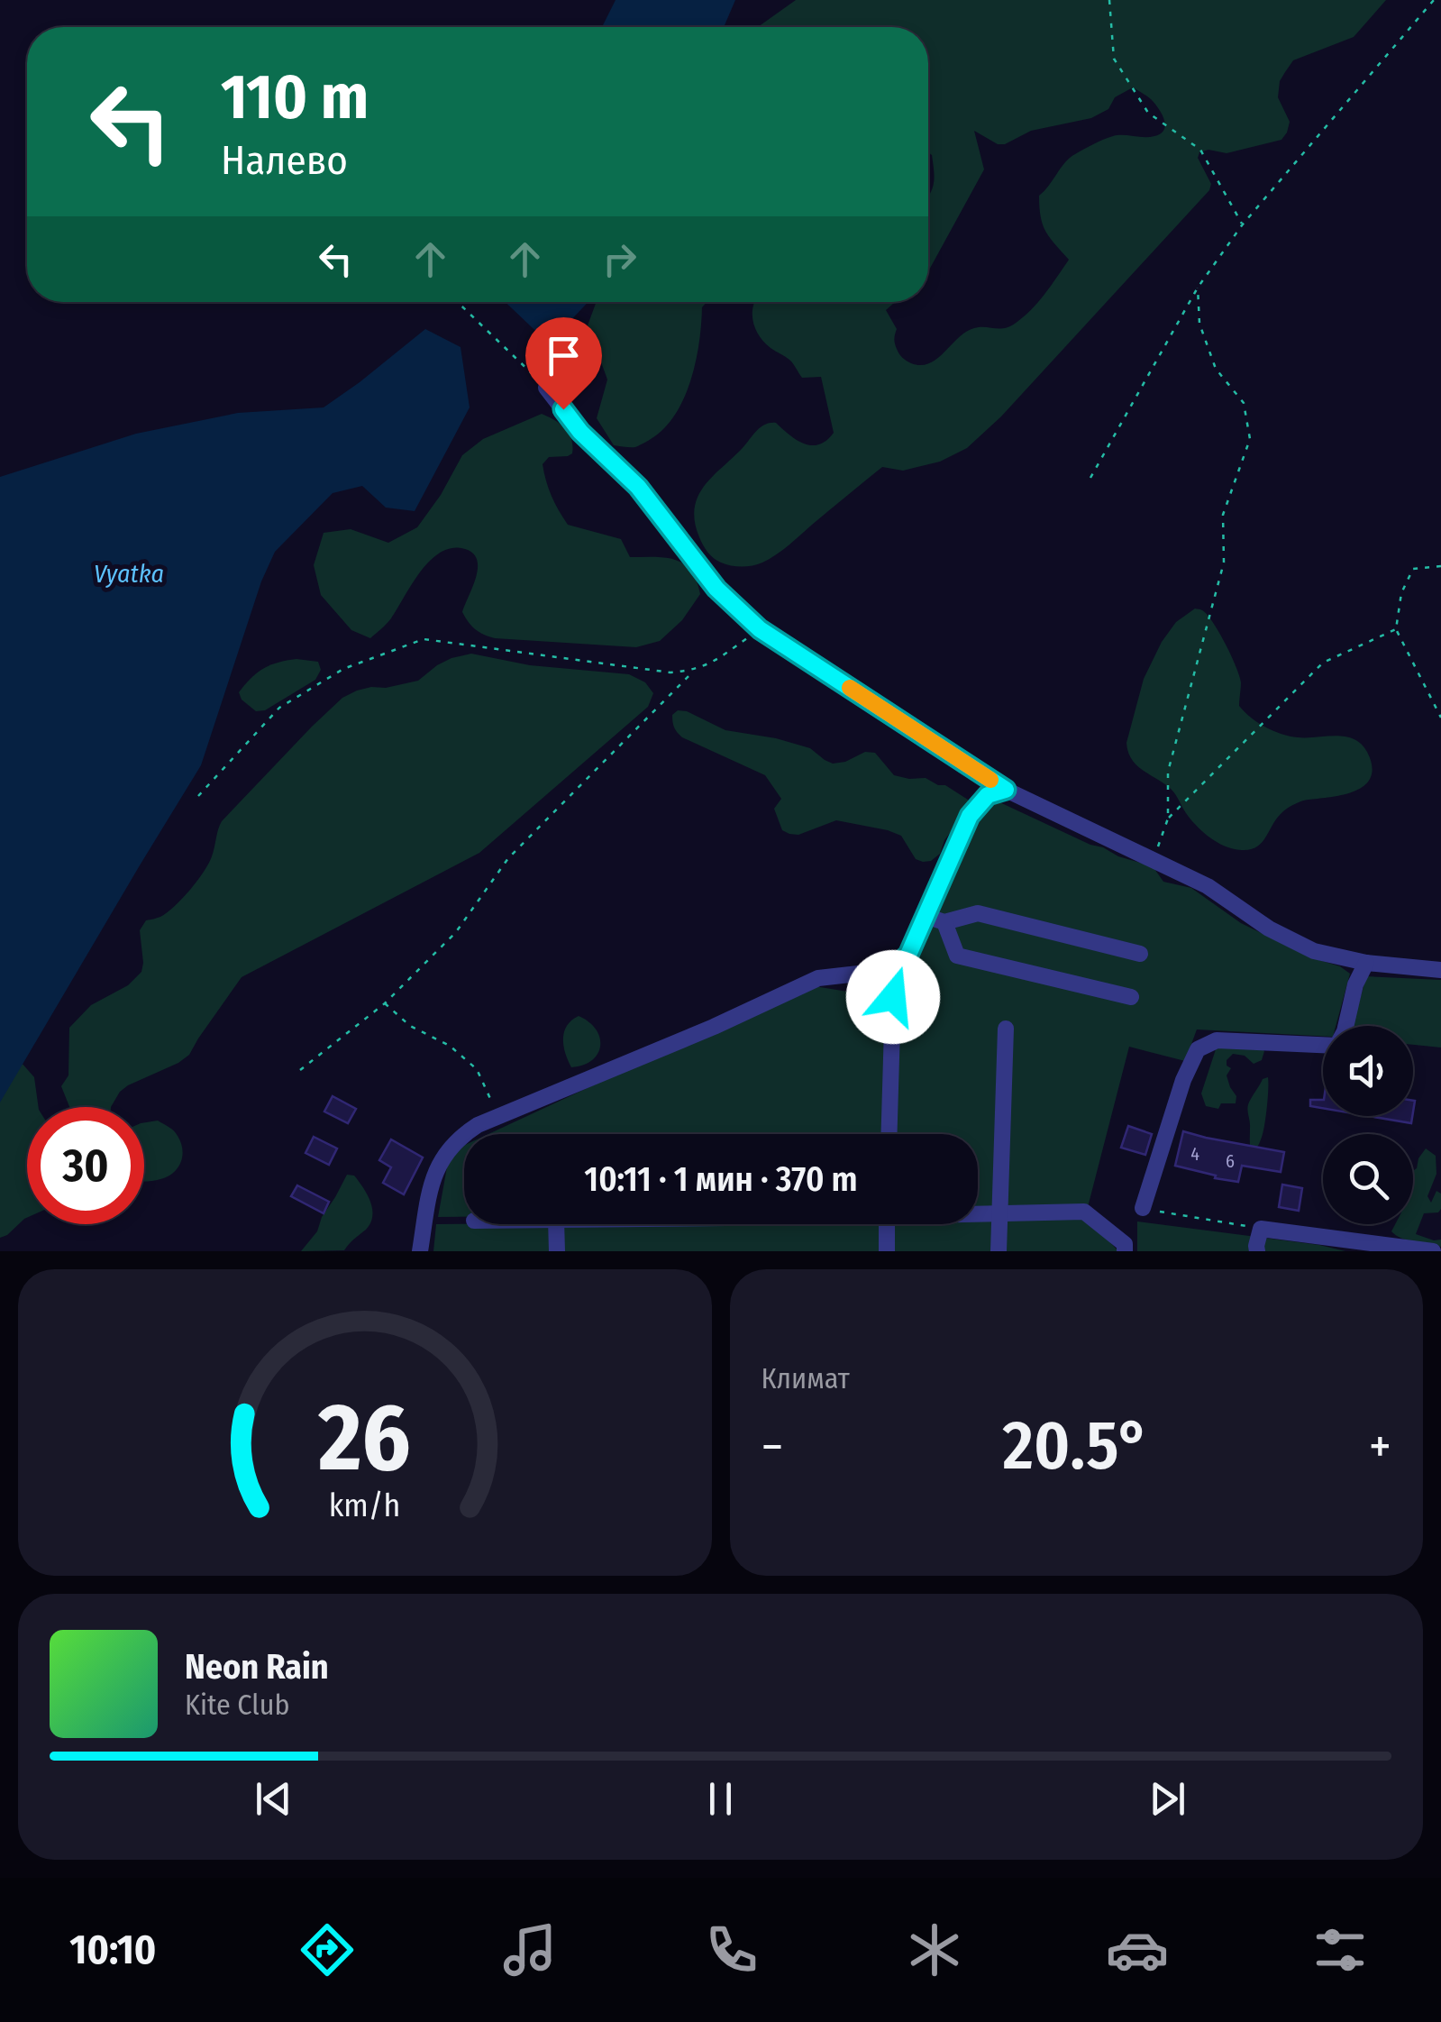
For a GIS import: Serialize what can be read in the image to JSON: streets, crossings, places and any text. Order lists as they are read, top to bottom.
{
  "water": ["Vyatka"],
  "house_numbers": ["4", "6"],
  "page": {
    "turn": ["110 m", "Налево"],
    "limit": "30",
    "trip": "10:11 · 1 мин · 370 m",
    "tile": "Климат",
    "heat": ["−", "20.5°", "+"],
    "song": ["Neon Rain", "Kite Club"],
    "tabs": "10:10",
    "gauge": ["26", "km/h"]
  }
}
